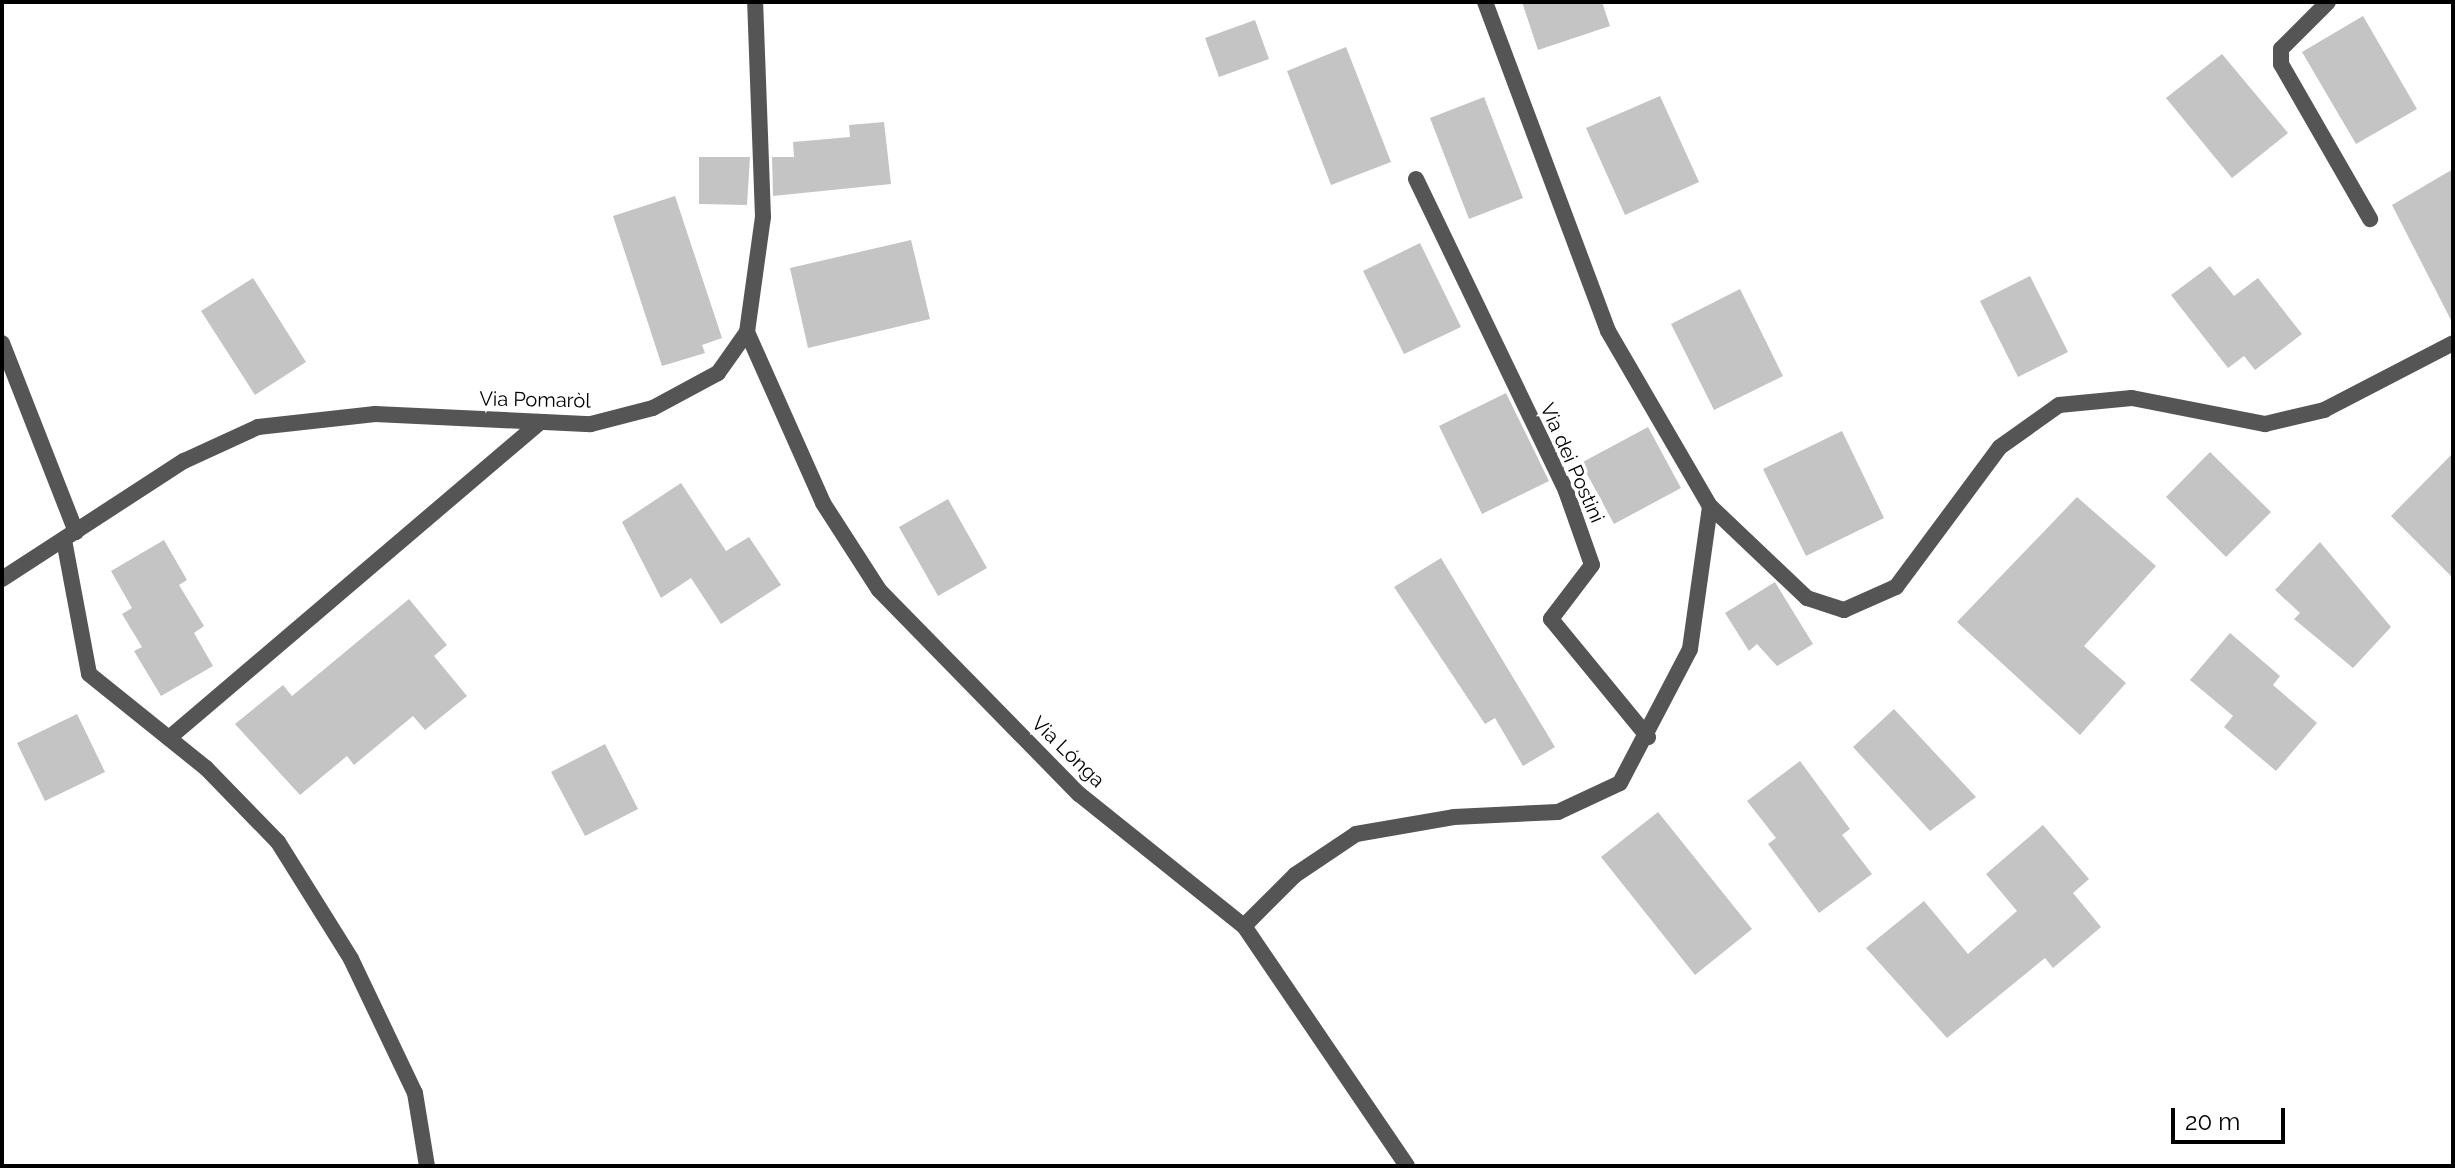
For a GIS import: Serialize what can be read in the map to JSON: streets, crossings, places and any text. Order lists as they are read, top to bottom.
{
  "streets": {
    "street": ["Via Pomaròl", "Via dei Postini", "Via Lónga"]
  },
  "crossings": [
    ["Via Pomaròl", "Via Lónga"]
  ],
  "scale_bar": "20 m"
}
